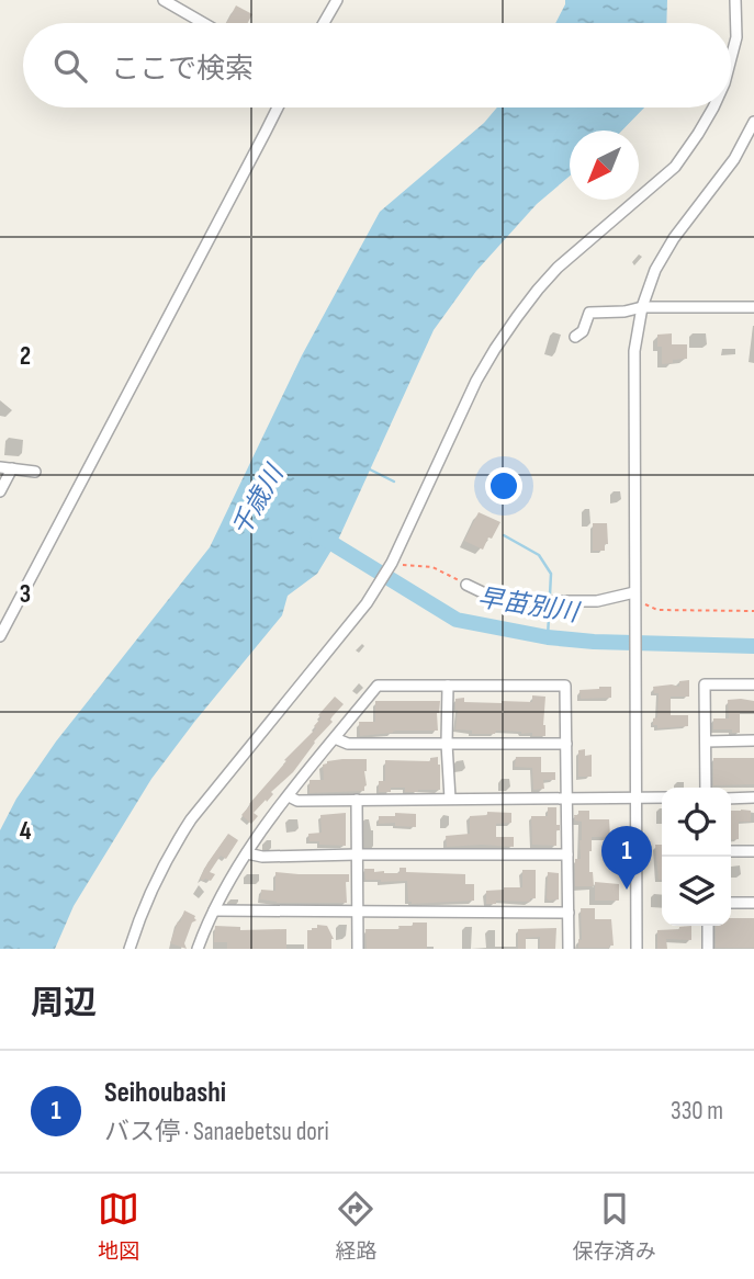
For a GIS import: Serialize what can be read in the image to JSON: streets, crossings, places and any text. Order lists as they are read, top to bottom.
{
  "water": ["千歳川", "早苗別川"],
  "north": "bottom left",
  "page": {
    "search": "ここで検索",
    "pins": "1",
    "heading": "周辺",
    "list": [
      {
        "mark": "1",
        "name": "Seihoubashi",
        "note": "バス停 · Sanaebetsu dori",
        "value": "330 m"
      }
    ],
    "nav": ["地図", "経路", "保存済み"]
  },
  "grid": {
    "rows": ["2", "3", "4"]
  }
}
